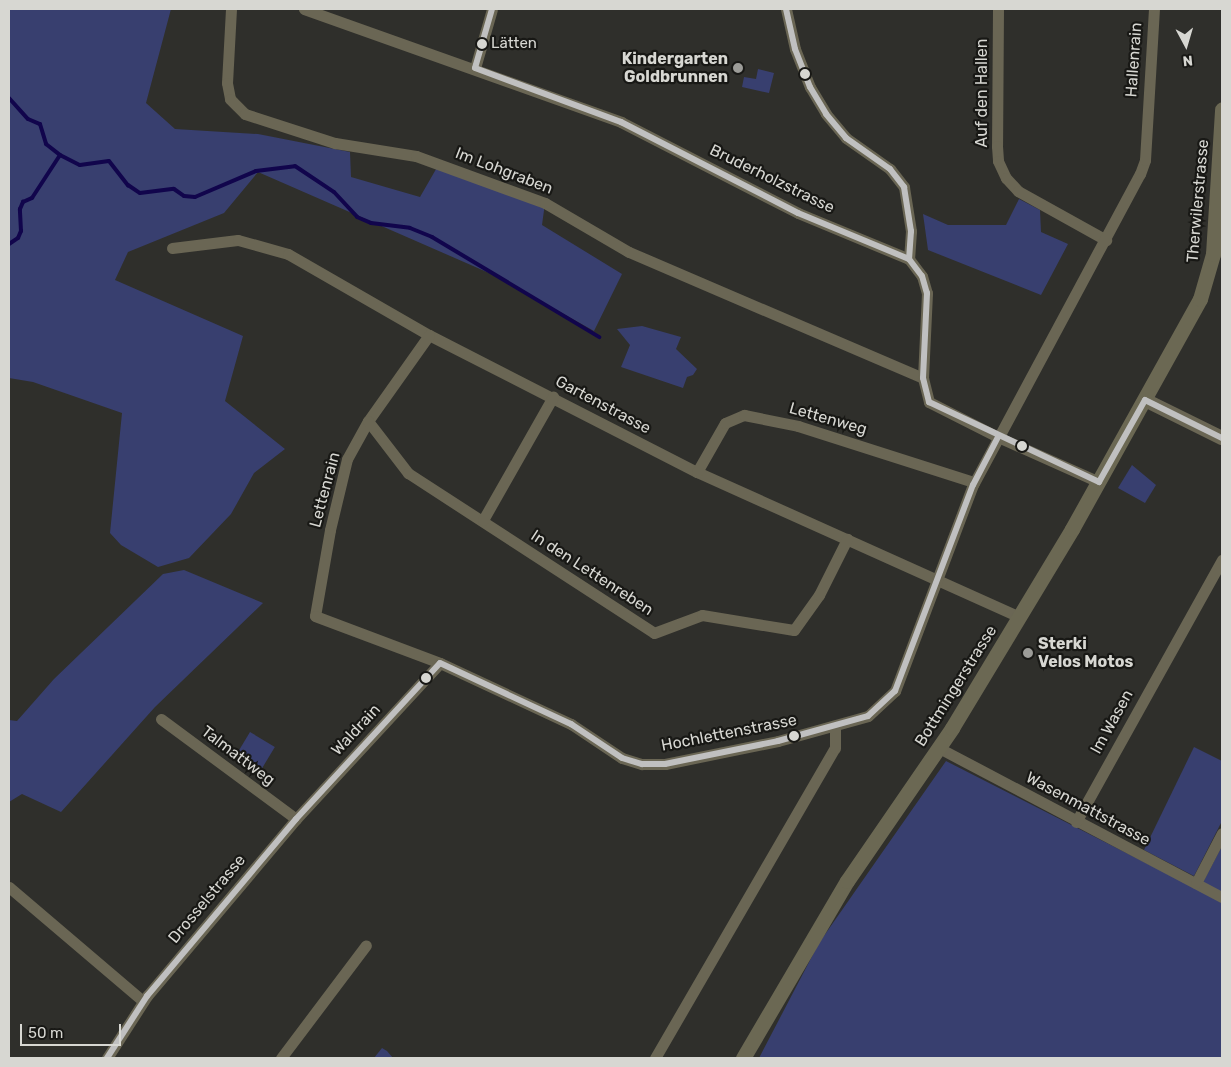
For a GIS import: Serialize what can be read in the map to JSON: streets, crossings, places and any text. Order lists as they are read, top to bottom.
{
  "streets": {
    "main road": ["Therwilerstrasse", "Bottmingerstrasse"],
    "street": [
      "Hallenrain",
      "Auf den Hallen",
      "Im Lohgraben",
      "Bruderholzstrasse",
      "Gartenstrasse",
      "Lettenweg",
      "Lettenrain",
      "In den Lettenreben",
      "Im Wasen",
      "Waldrain",
      "Hochlettenstrasse",
      "Talmattweg",
      "Wasenmattstrasse",
      "Drosselstrasse"
    ]
  },
  "crossings": [
    ["Hallenrain", "Auf den Hallen"],
    ["Hallenrain", "Hochlettenstrasse"],
    ["Therwilerstrasse", "Bottmingerstrasse"],
    ["Gartenstrasse", "Lettenweg"],
    ["Gartenstrasse", "Lettenrain"],
    ["Gartenstrasse", "In den Lettenreben"],
    ["Gartenstrasse", "Bottmingerstrasse"],
    ["Gartenstrasse", "Hochlettenstrasse"],
    ["Lettenweg", "Hochlettenstrasse"],
    ["Lettenrain", "In den Lettenreben"],
    ["Lettenrain", "Hochlettenstrasse"],
    ["Bottmingerstrasse", "Wasenmattstrasse"],
    ["Im Wasen", "Wasenmattstrasse"],
    ["Waldrain", "Hochlettenstrasse"],
    ["Waldrain", "Talmattweg"],
    ["Waldrain", "Drosselstrasse"],
    ["Talmattweg", "Drosselstrasse"]
  ],
  "places": ["Lätten", "Kindergarten Goldbrunnen", "Sterki Velos Motos"],
  "scale_bar": "50 m",
  "north": "bottom"
}
